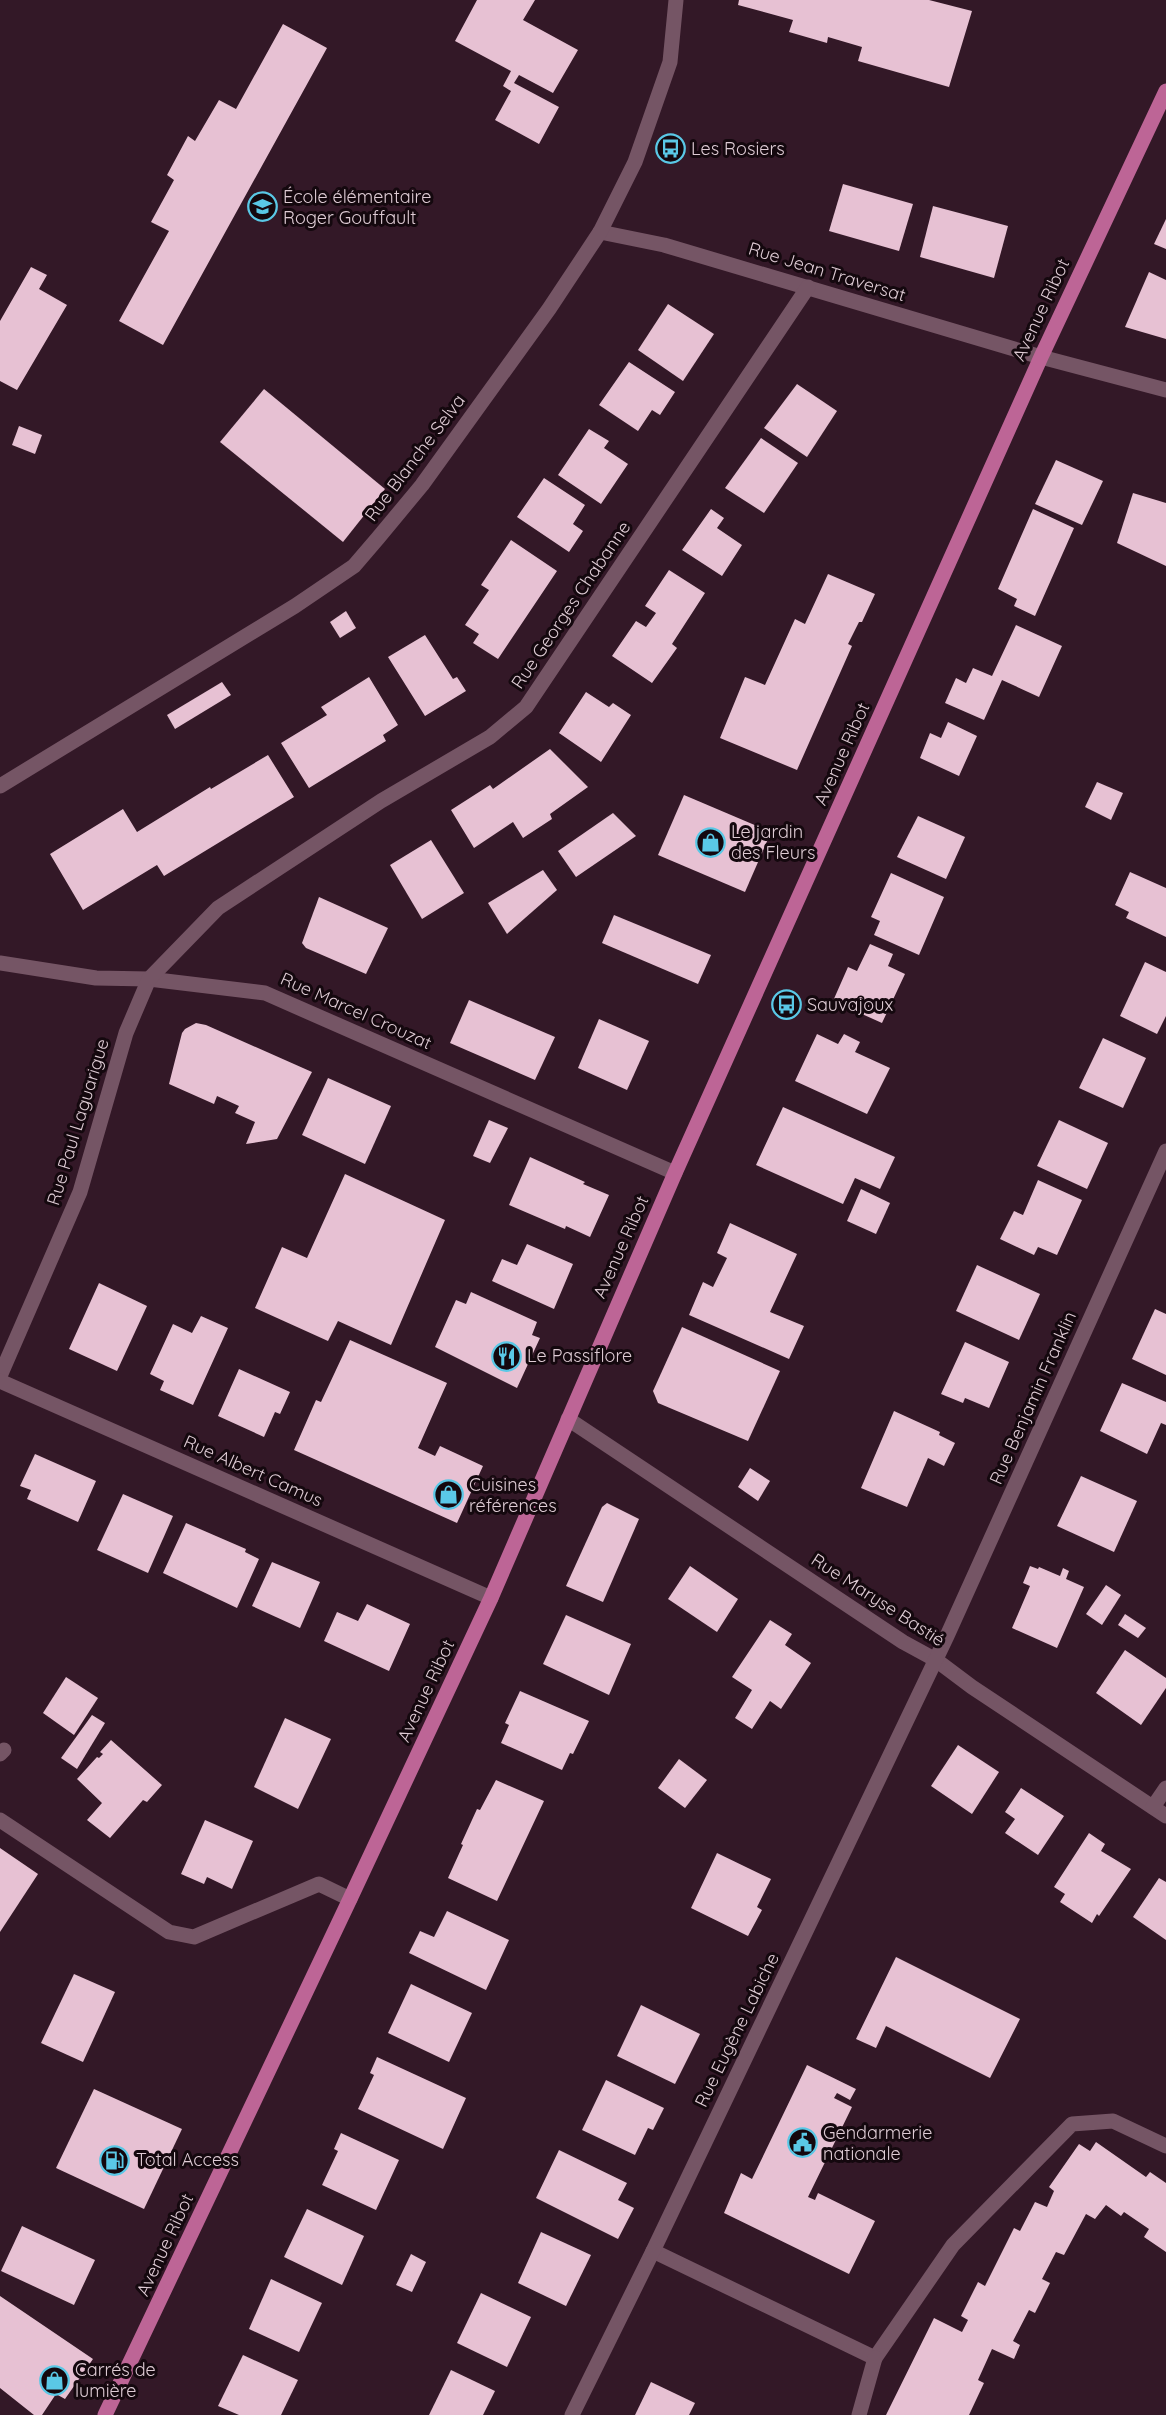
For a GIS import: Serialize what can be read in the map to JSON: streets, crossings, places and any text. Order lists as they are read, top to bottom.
{
  "streets": {
    "main road": ["Avenue Ribot"],
    "street": [
      "Rue Jean Traversat",
      "Rue Blanche Selva",
      "Rue Georges Chabanne",
      "Rue Marcel Crouzat",
      "Rue Paul Laguarigue",
      "Rue Benjamin Franklin",
      "Rue Albert Camus",
      "Rue Maryse Bastié",
      "Rue Eugène Labiche"
    ]
  },
  "crossings": [
    ["Rue Jean Traversat", "Avenue Ribot"],
    ["Rue Jean Traversat", "Rue Blanche Selva"],
    ["Rue Jean Traversat", "Rue Georges Chabanne"],
    ["Avenue Ribot", "Rue Marcel Crouzat"],
    ["Avenue Ribot", "Rue Albert Camus"],
    ["Avenue Ribot", "Rue Maryse Bastié"],
    ["Rue Georges Chabanne", "Rue Marcel Crouzat"],
    ["Rue Georges Chabanne", "Rue Paul Laguarigue"],
    ["Rue Marcel Crouzat", "Rue Paul Laguarigue"],
    ["Rue Benjamin Franklin", "Rue Maryse Bastié"],
    ["Rue Benjamin Franklin", "Rue Eugène Labiche"],
    ["Rue Maryse Bastié", "Rue Eugène Labiche"]
  ],
  "places": {
    "bus stop": ["Les Rosiers", "Sauvajoux"],
    "school or university": ["École élémentaire Roger Gouffault"],
    "shop": ["Le jardin des Fleurs", "Cuisines références", "Carrés de lumière"],
    "restaurant": ["Le Passiflore"],
    "public building": ["Gendarmerie nationale"],
    "fuel station": ["Total Access"]
  }
}
